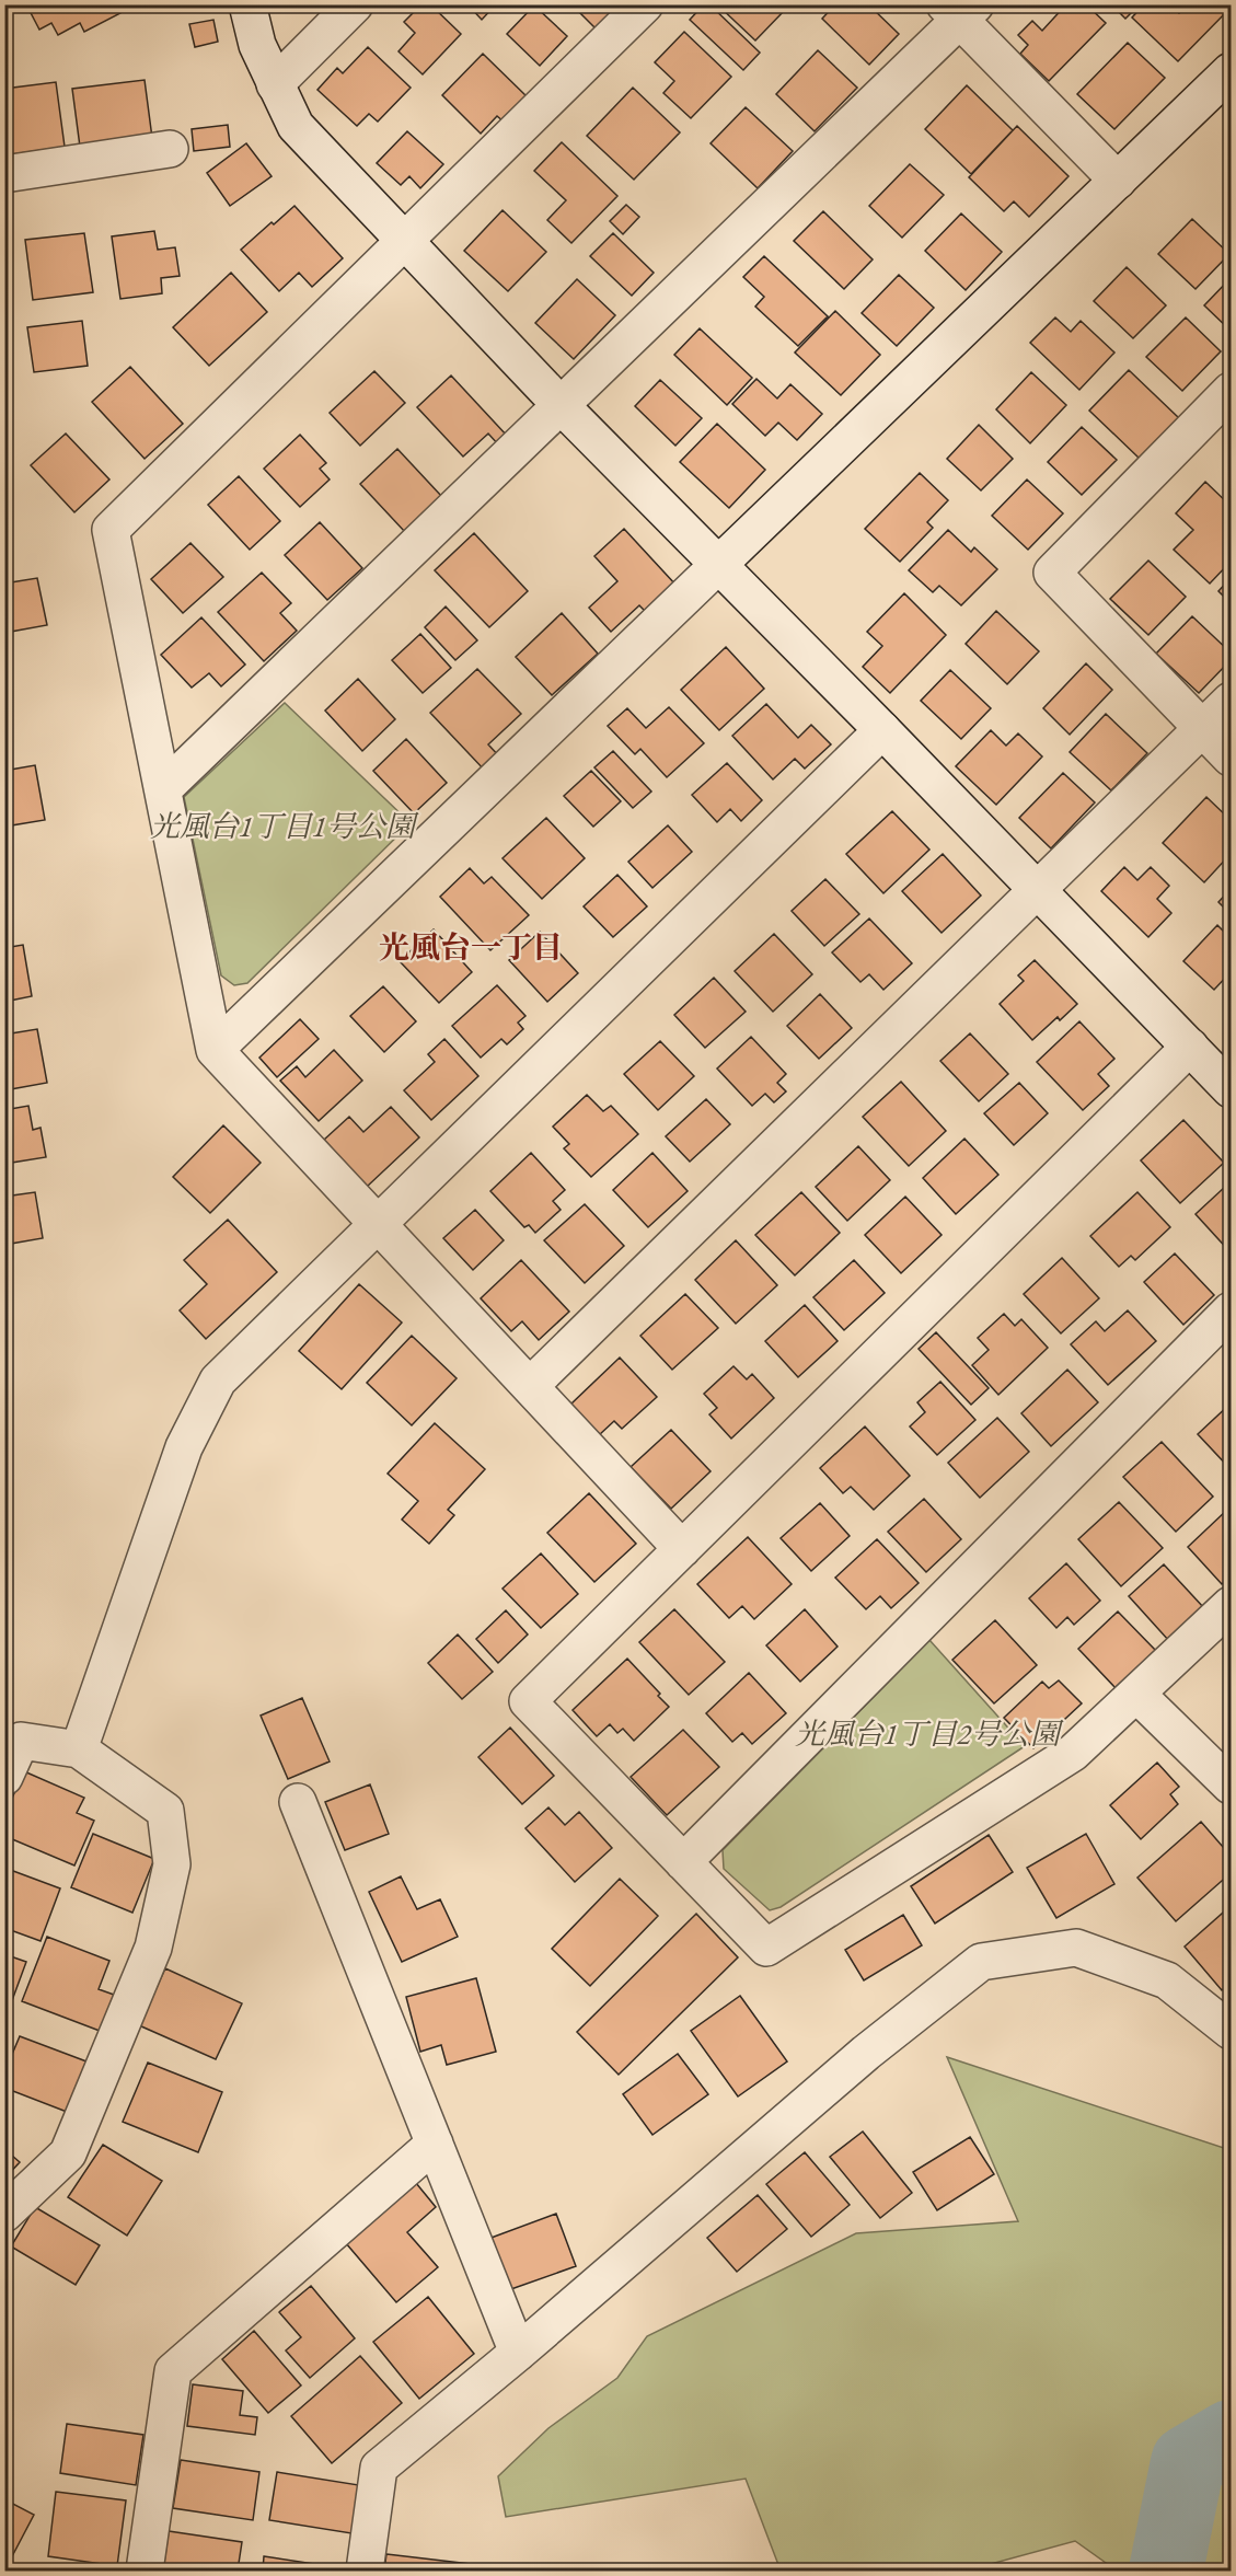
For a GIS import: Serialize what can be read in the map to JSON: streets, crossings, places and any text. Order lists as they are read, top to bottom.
{
  "districts": ["光風台一丁目"],
  "parks": ["光風台1丁目1号公園", "光風台1丁目2号公園"]
}
